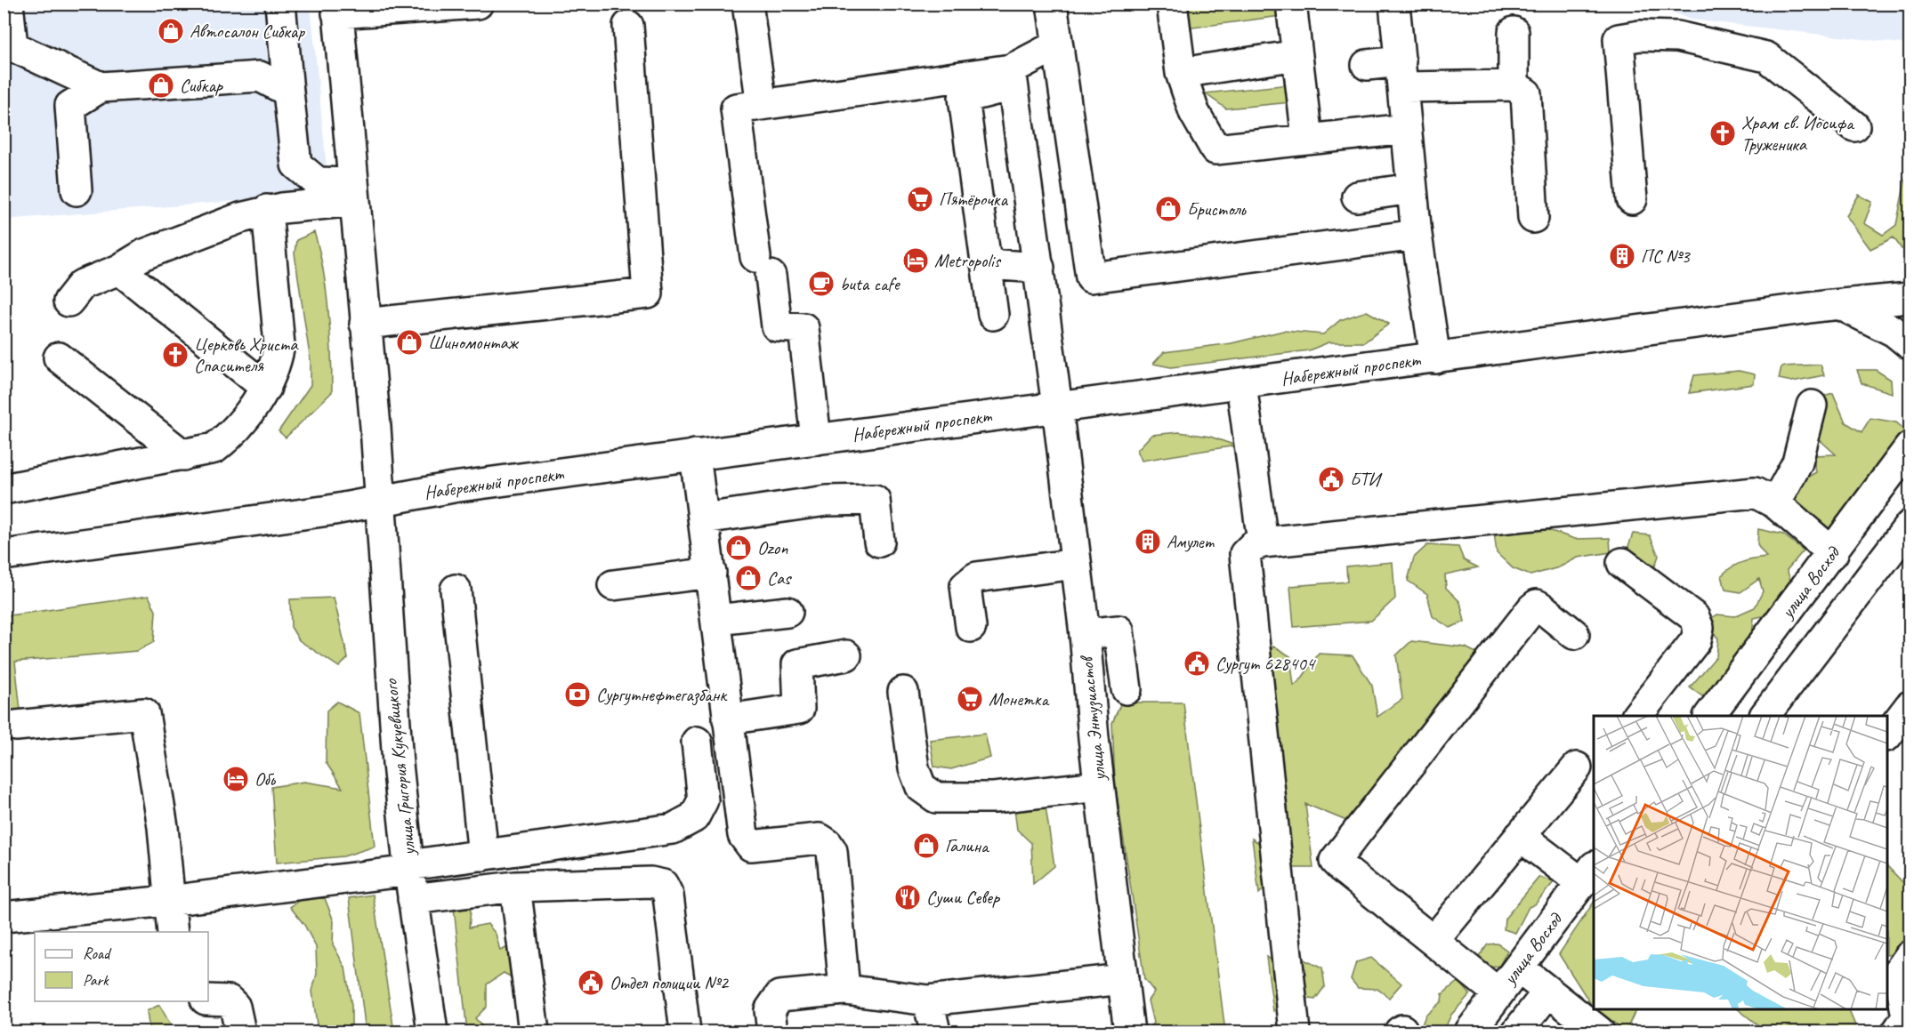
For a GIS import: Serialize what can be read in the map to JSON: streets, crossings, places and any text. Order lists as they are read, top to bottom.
{
  "streets": {
    "main road": [
      "Набережный проспект",
      "улица Восход",
      "улица Энтузиастов",
      "улица Григория Кукуевицкого"
    ]
  },
  "crossings": [
    ["Набережный проспект", "улица Энтузиастов"],
    ["Набережный проспект", "улица Григория Кукуевицкого"]
  ],
  "places": {
    "shop": [
      "Автосалон Сибкар",
      "Сибкар",
      "Бристоль",
      "Шиномонтаж",
      "Ozon",
      "Cas",
      "Галина"
    ],
    "church": ["Храм св. Иосифа Труженика", "Церковь Христа Спасителя"],
    "supermarket": ["Пятёрочка", "Монетка"],
    "building": ["ПС №3", "Амулет"],
    "hotel": ["Metropolis", "Обь"],
    "cafe": ["buta cafe"],
    "public building": ["БТИ", "Сургут 628404", "Отдел полиции №2"],
    "bank": ["Сургутнефтегазбанк"],
    "restaurant": ["Суши Север"]
  },
  "legend": ["Road", "Park"]
}
